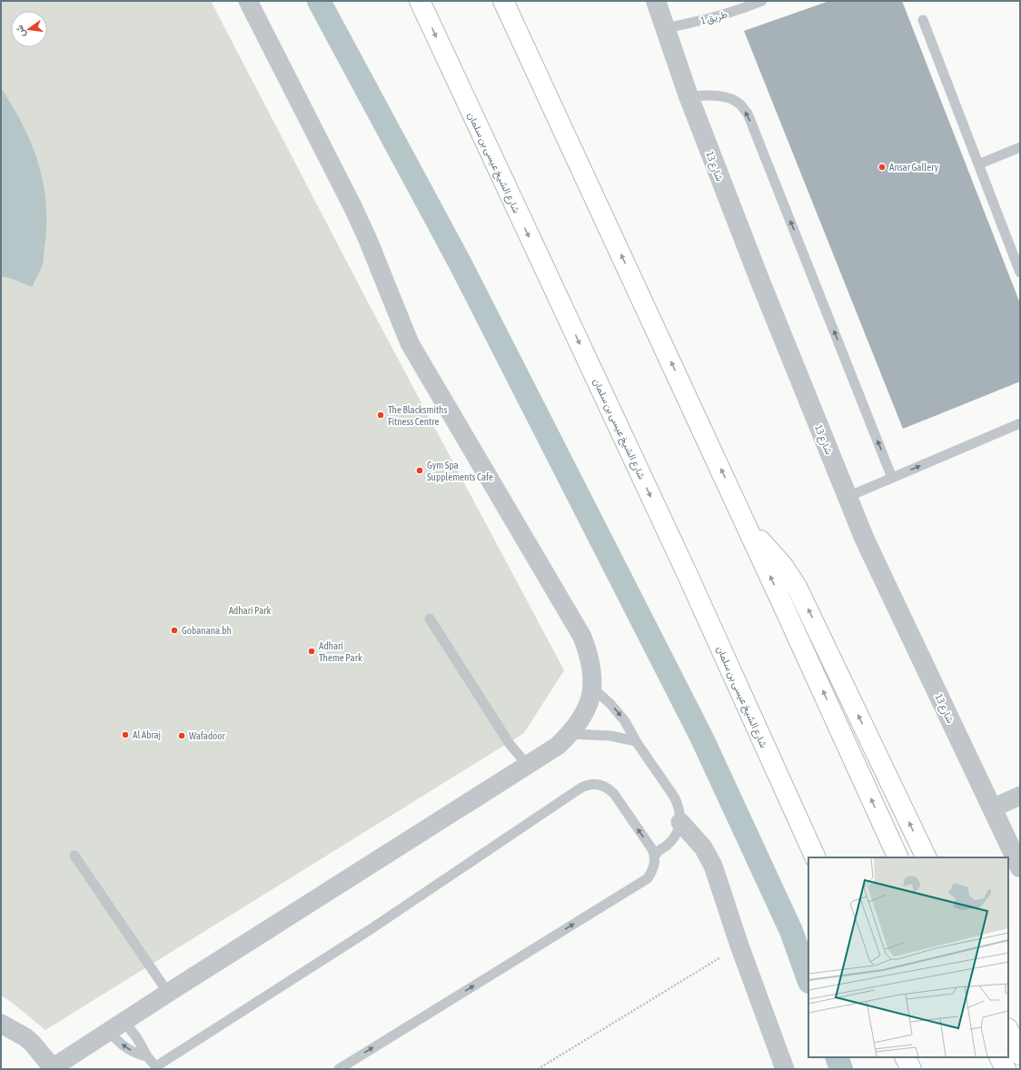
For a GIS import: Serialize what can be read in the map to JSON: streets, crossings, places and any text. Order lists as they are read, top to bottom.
{
  "streets": {
    "highway": ["شارع الشيخ عيسى بن سلمان"],
    "street": ["شارع 13"],
    "lane": ["طريق 1"]
  },
  "crossings": [
    ["طريق 1", "شارع 13"]
  ],
  "parks": ["Adhari Park"],
  "places": [
    "Ansar Gallery",
    "The Blacksmiths Fitness Centre",
    "Gym Spa Supplements Cafe",
    "Gobanana.bh",
    "Adhari Theme Park",
    "Al Abraj",
    "Wafadoor"
  ],
  "north": "left"
}
